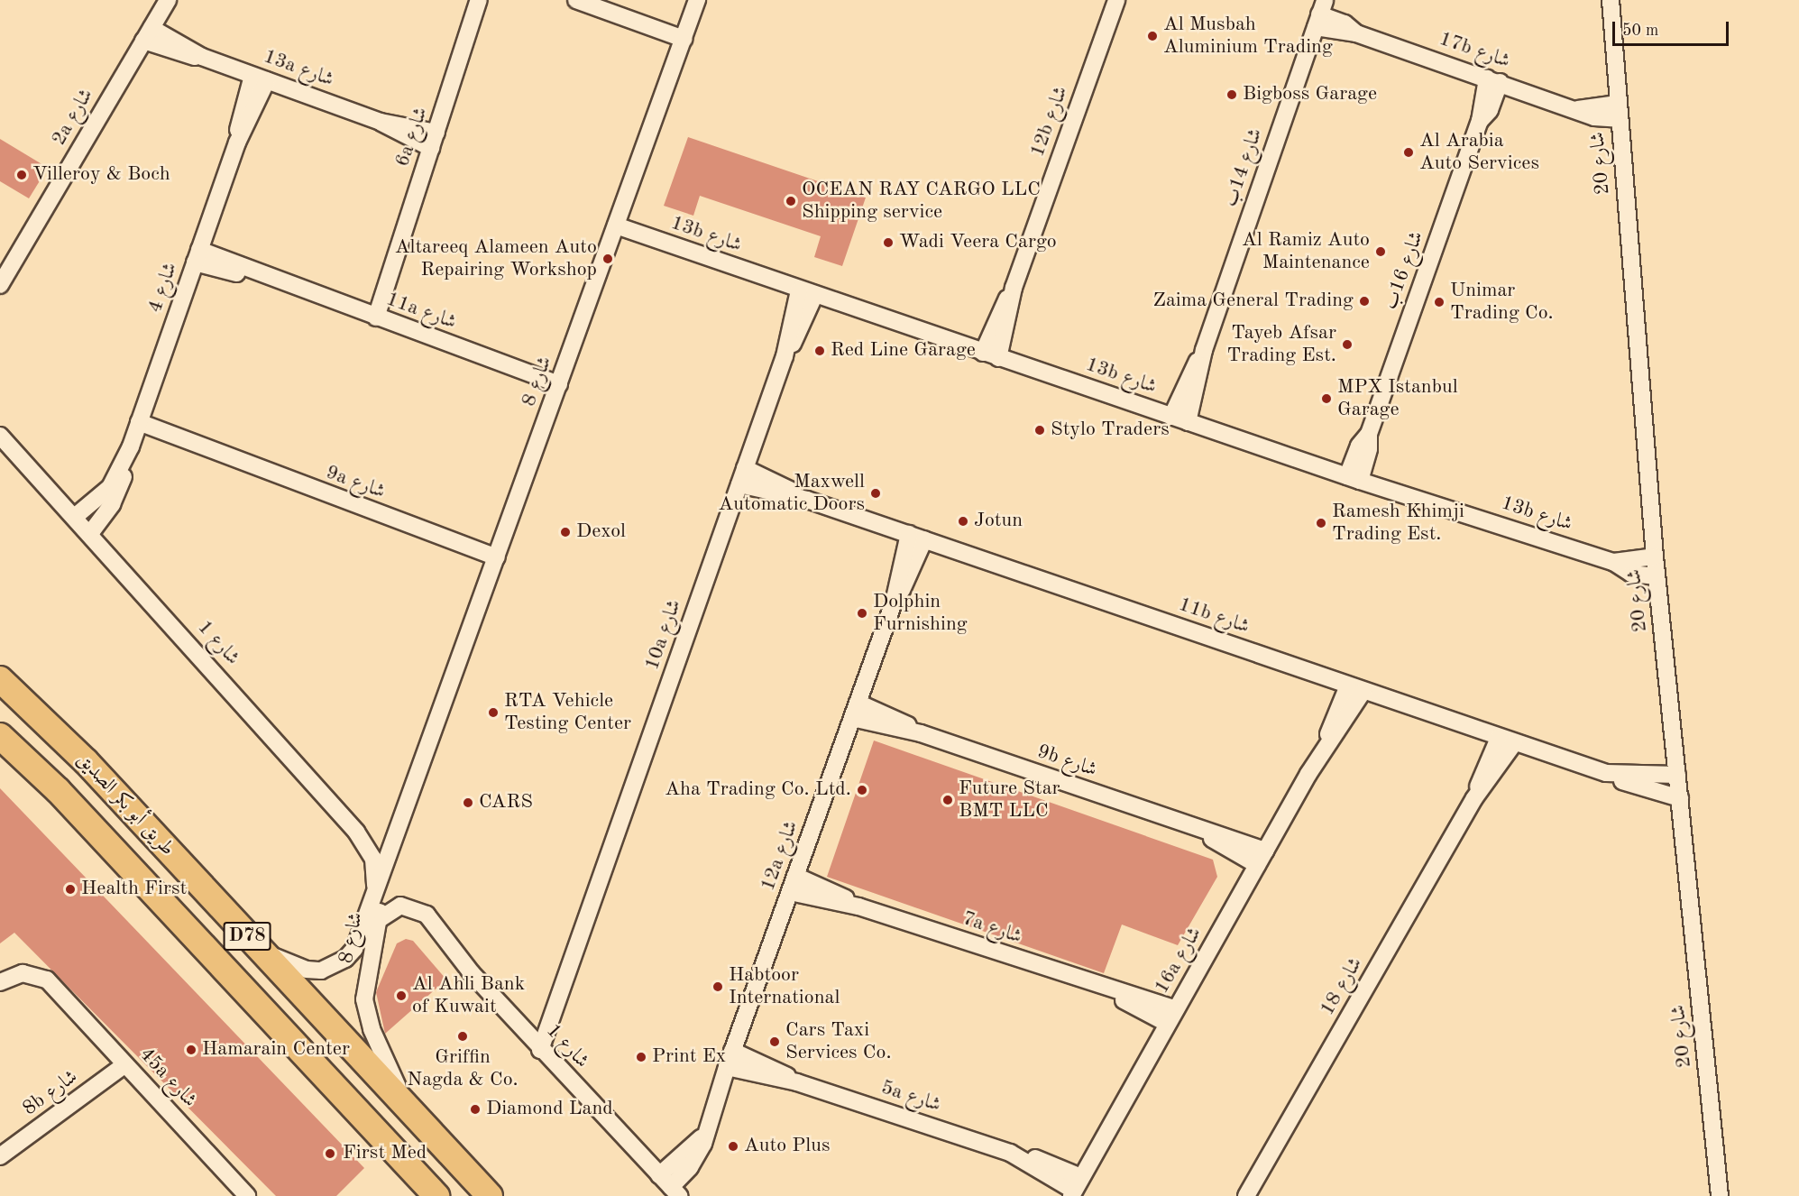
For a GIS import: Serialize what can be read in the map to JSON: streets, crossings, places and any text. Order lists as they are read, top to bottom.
{
  "streets": {
    "main road": ["طريق أبو بكر الصديق", "D78"],
    "street": [
      "17b شارع",
      "13a شارع",
      "2a شارع",
      "12b شارع",
      "6a شارع",
      "شارع 20",
      "شارع 14ب",
      "13b شارع",
      "شارع 16ب",
      "شارع 4",
      "11a شارع",
      "شارع 8",
      "9a شارع",
      "11b شارع",
      "10a شارع",
      "شارع 1",
      "9b شارع",
      "12a شارع",
      "7a شارع",
      "16a شارع",
      "شارع 18",
      "45a شارع",
      "8b شارع",
      "5a شارع"
    ]
  },
  "crossings": [
    ["17b شارع", "شارع 20"],
    ["17b شارع", "شارع 14ب"],
    ["17b شارع", "شارع 16ب"],
    ["13a شارع", "2a شارع"],
    ["13a شارع", "6a شارع"],
    ["13a شارع", "شارع 4"],
    ["12b شارع", "13b شارع"],
    ["6a شارع", "11a شارع"],
    ["شارع 20", "13b شارع"],
    ["شارع 20", "11b شارع"],
    ["شارع 14ب", "13b شارع"],
    ["13b شارع", "شارع 16ب"],
    ["13b شارع", "شارع 8"],
    ["13b شارع", "10a شارع"],
    ["شارع 4", "11a شارع"],
    ["شارع 4", "9a شارع"],
    ["شارع 4", "شارع 1"],
    ["11a شارع", "شارع 8"],
    ["شارع 8", "9a شارع"],
    ["شارع 8", "شارع 1"],
    ["شارع 8", "طريق أبو بكر الصديق"],
    ["11b شارع", "10a شارع"],
    ["11b شارع", "12a شارع"],
    ["11b شارع", "16a شارع"],
    ["11b شارع", "شارع 18"],
    ["10a شارع", "شارع 1"],
    ["شارع 1", "12a شارع"],
    ["9b شارع", "12a شارع"],
    ["9b شارع", "16a شارع"],
    ["12a شارع", "7a شارع"],
    ["12a شارع", "5a شارع"],
    ["7a شارع", "16a شارع"],
    ["16a شارع", "5a شارع"],
    ["45a شارع", "8b شارع"]
  ],
  "places": [
    "Al Musbah Aluminium Trading",
    "Bigboss Garage",
    "Al Arabia Auto Services",
    "Villeroy & Boch",
    "OCEAN RAY CARGO LLC Shipping service",
    "Wadi Veera Cargo",
    "Al Ramiz Auto Maintenance",
    "Altareeq Alameen Auto Repairing Workshop",
    "Zaima General Trading",
    "Unimar Trading Co.",
    "Tayeb Afsar Trading Est.",
    "Red Line Garage",
    "MPX Istanbul Garage",
    "Stylo Traders",
    "Maxwell Automatic Doors",
    "Jotun",
    "Ramesh Khimji Trading Est.",
    "Dexol",
    "Dolphin Furnishing",
    "RTA Vehicle Testing Center",
    "Aha Trading Co. Ltd.",
    "Future Star BMT LLC",
    "CARS",
    "Health First",
    "Habtoor International",
    "Al Ahli Bank of Kuwait",
    "Griffin Nagda & Co.",
    "Cars Taxi Services Co.",
    "Hamarain Center",
    "Print Ex",
    "Diamond Land",
    "Auto Plus",
    "First Med"
  ],
  "scale_bar": "50 m"
}
